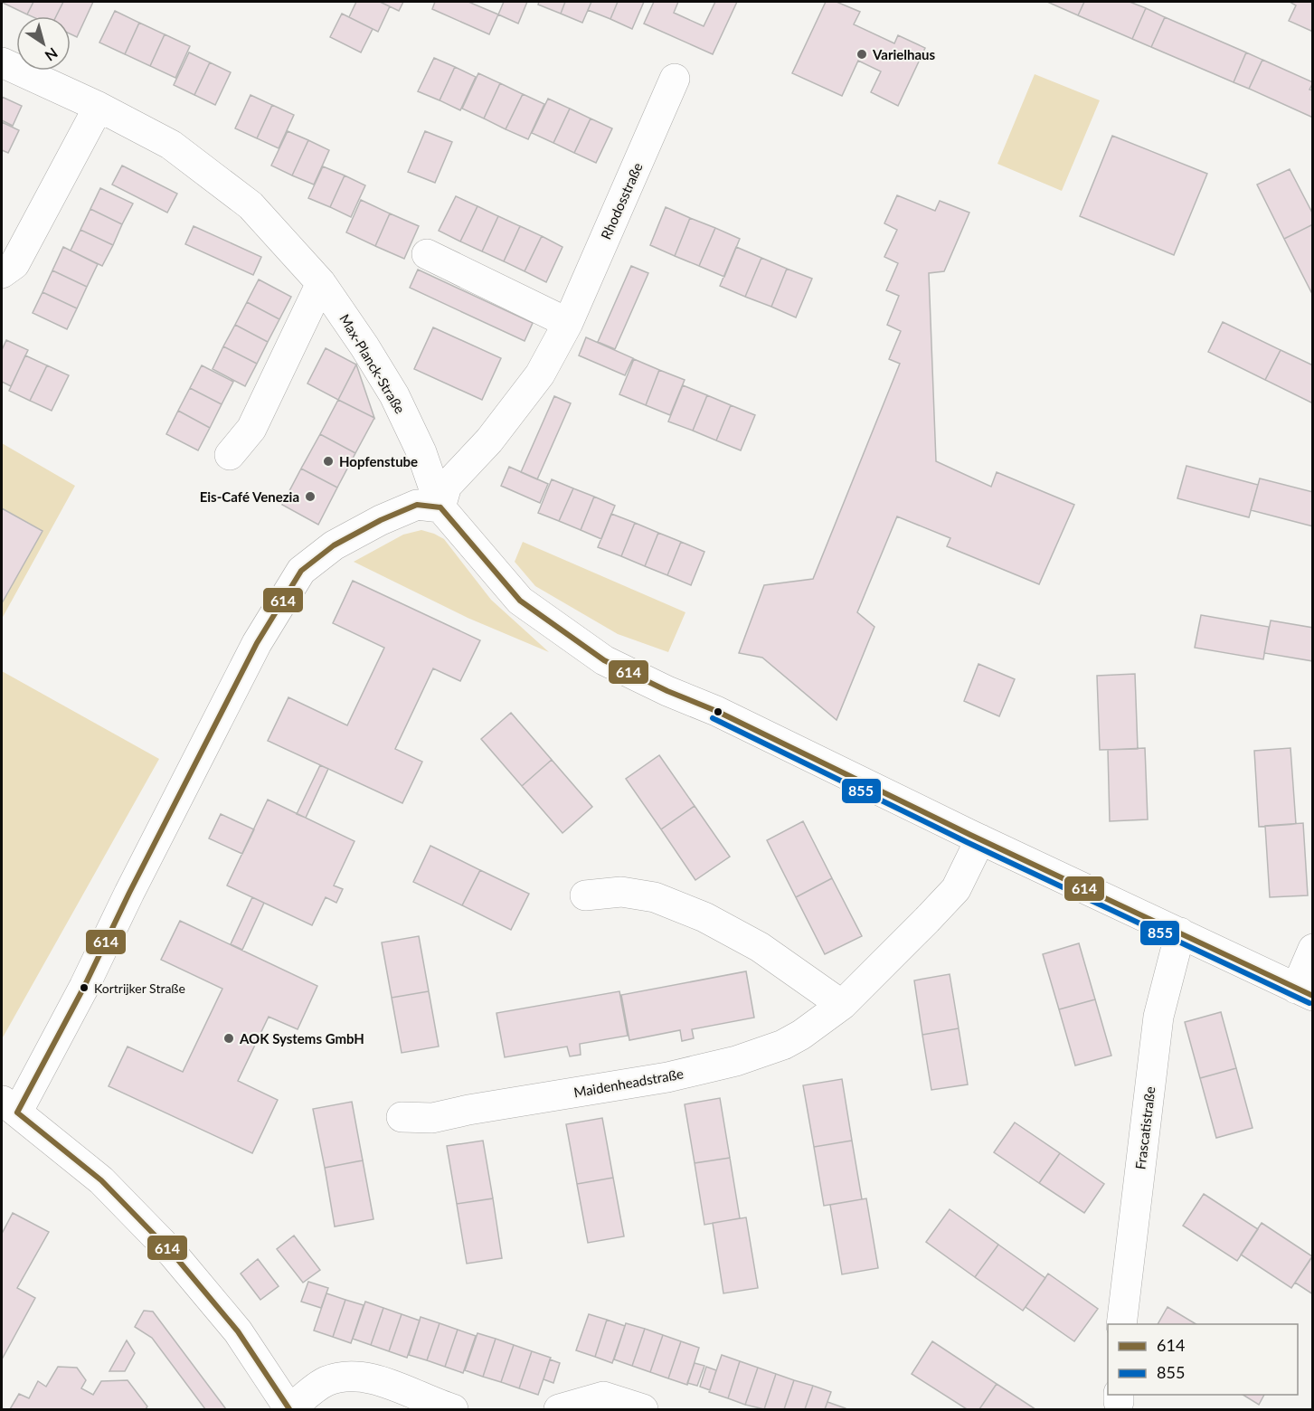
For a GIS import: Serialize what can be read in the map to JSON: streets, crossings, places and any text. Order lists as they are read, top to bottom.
{
  "streets": {
    "street": [
      "Rhodosstraße",
      "Max-Planck-Straße",
      "Maidenheadstraße",
      "Frascatistraße"
    ]
  },
  "crossings": [
    ["Rhodosstraße", "Max-Planck-Straße"],
    ["Max-Planck-Straße", "Maidenheadstraße"],
    ["Max-Planck-Straße", "Frascatistraße"]
  ],
  "places": [
    "Varielhaus",
    "Hopfenstube",
    "Eis-Café Venezia",
    "Kortrijker Straße",
    "AOK Systems GmbH"
  ],
  "lines": ["transit line 614", "transit line 855"],
  "legend": ["614", "855"],
  "north": "bottom right"
}
